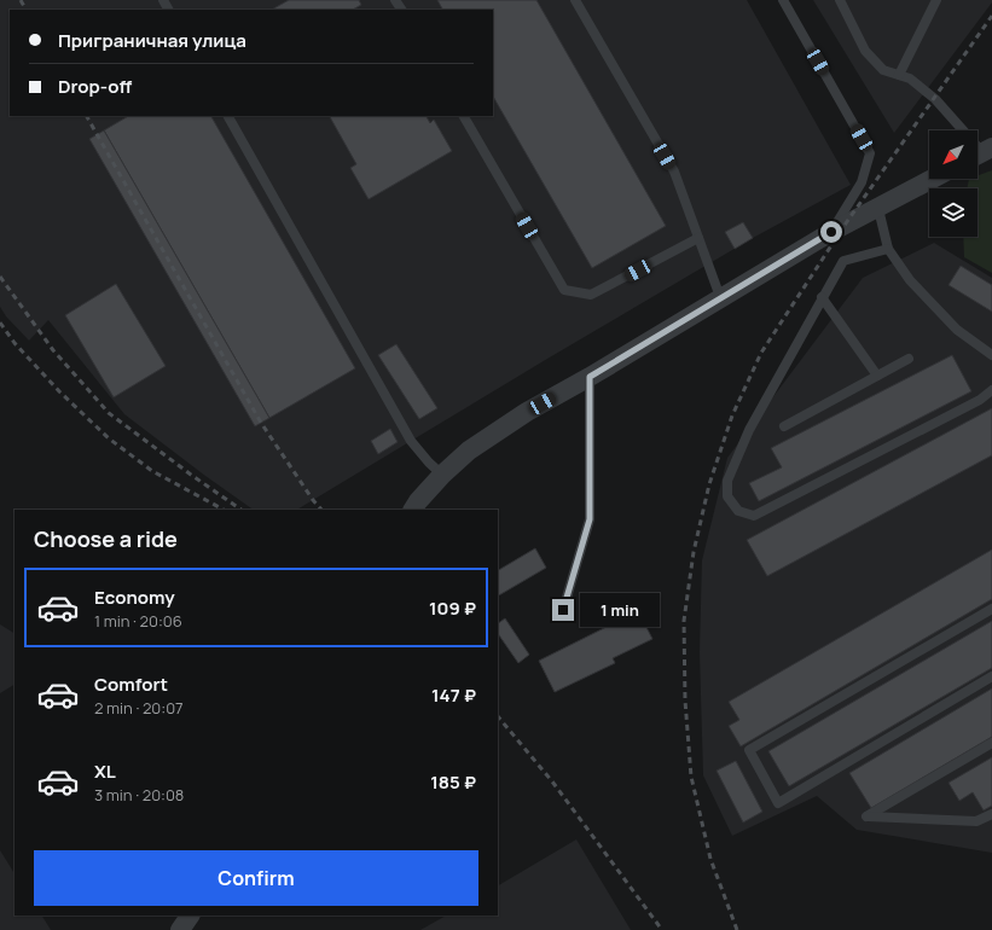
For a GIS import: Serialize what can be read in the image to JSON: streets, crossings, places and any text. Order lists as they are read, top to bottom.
{
  "north": "bottom left",
  "page": {
    "banner": ["Приграничная улица", "Drop-off"],
    "heading": "Choose a ride",
    "list": [
      {
        "name": "Economy",
        "note": "1 min · 20:06",
        "value": "109 ₽"
      },
      {
        "name": "Comfort",
        "note": "2 min · 20:07",
        "value": "147 ₽"
      },
      {
        "name": "XL",
        "note": "3 min · 20:08",
        "value": "185 ₽"
      }
    ],
    "bubble": "1 min",
    "buttons": "Confirm"
  }
}
